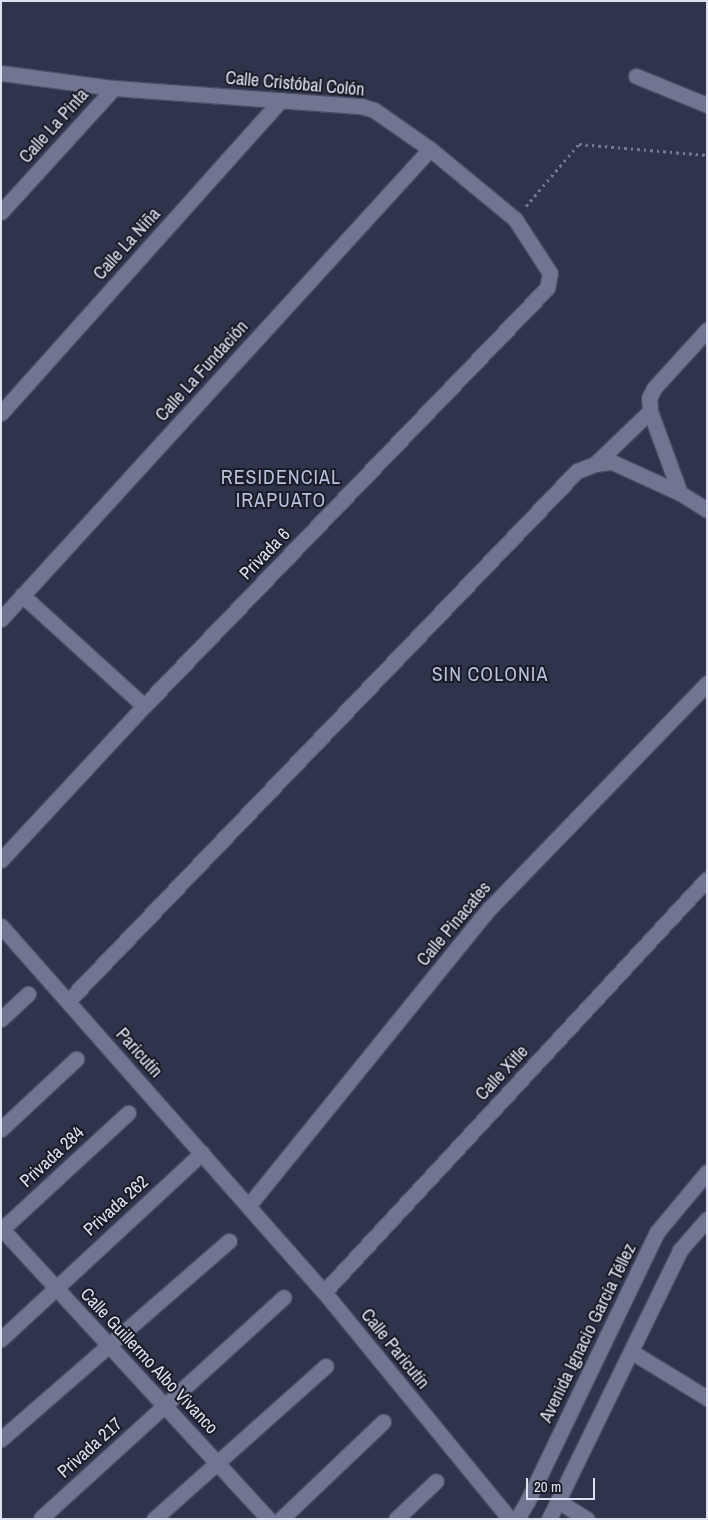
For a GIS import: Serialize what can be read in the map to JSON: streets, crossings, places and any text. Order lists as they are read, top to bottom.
{
  "streets": {
    "street": [
      "Calle Cristóbal Colón",
      "Calle La Pinta",
      "Calle La Niña",
      "Calle La Fundación",
      "Privada 6",
      "Calle Pinacates",
      "Paricutín",
      "Calle Xitle",
      "Privada 284",
      "Privada 262",
      "Avenida Ignacio García Téllez",
      "Calle Paricutín",
      "Calle Guillermo Albo Vivanco",
      "Privada 217"
    ]
  },
  "crossings": [
    ["Calle Cristóbal Colón", "Calle La Pinta"],
    ["Calle Cristóbal Colón", "Calle La Niña"],
    ["Calle Cristóbal Colón", "Calle La Fundación"],
    ["Calle Cristóbal Colón", "Privada 6"],
    ["Calle Pinacates", "Paricutín"],
    ["Calle Pinacates", "Calle Paricutín"],
    ["Paricutín", "Privada 262"],
    ["Paricutín", "Calle Paricutín"],
    ["Calle Xitle", "Calle Paricutín"],
    ["Privada 284", "Calle Guillermo Albo Vivanco"],
    ["Privada 262", "Calle Guillermo Albo Vivanco"],
    ["Calle Guillermo Albo Vivanco", "Privada 217"]
  ],
  "districts": ["RESIDENCIAL IRAPUATO", "SIN COLONIA"],
  "scale_bar": "20 m"
}
